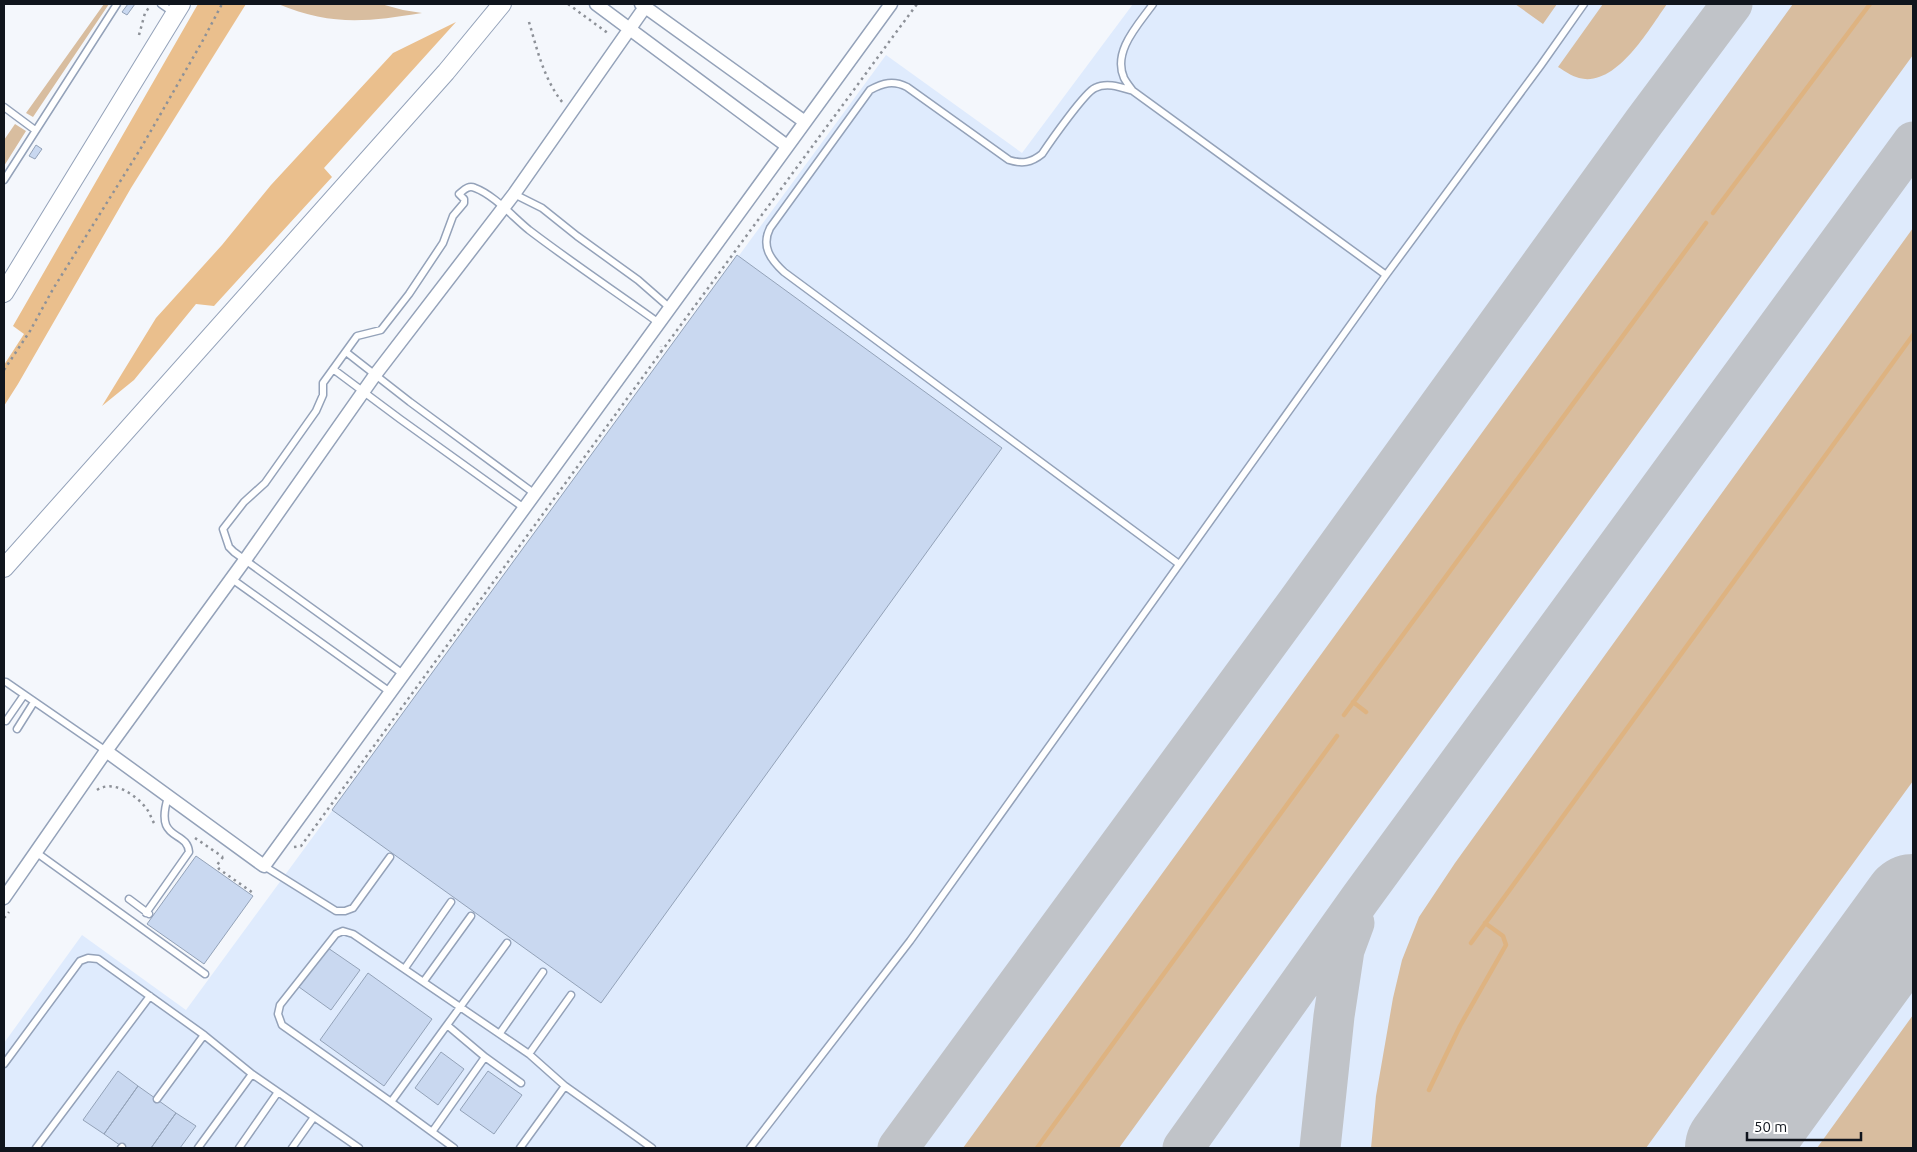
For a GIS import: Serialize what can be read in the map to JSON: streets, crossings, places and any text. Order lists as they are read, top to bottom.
{
  "scale_bar": "50 m"
}
